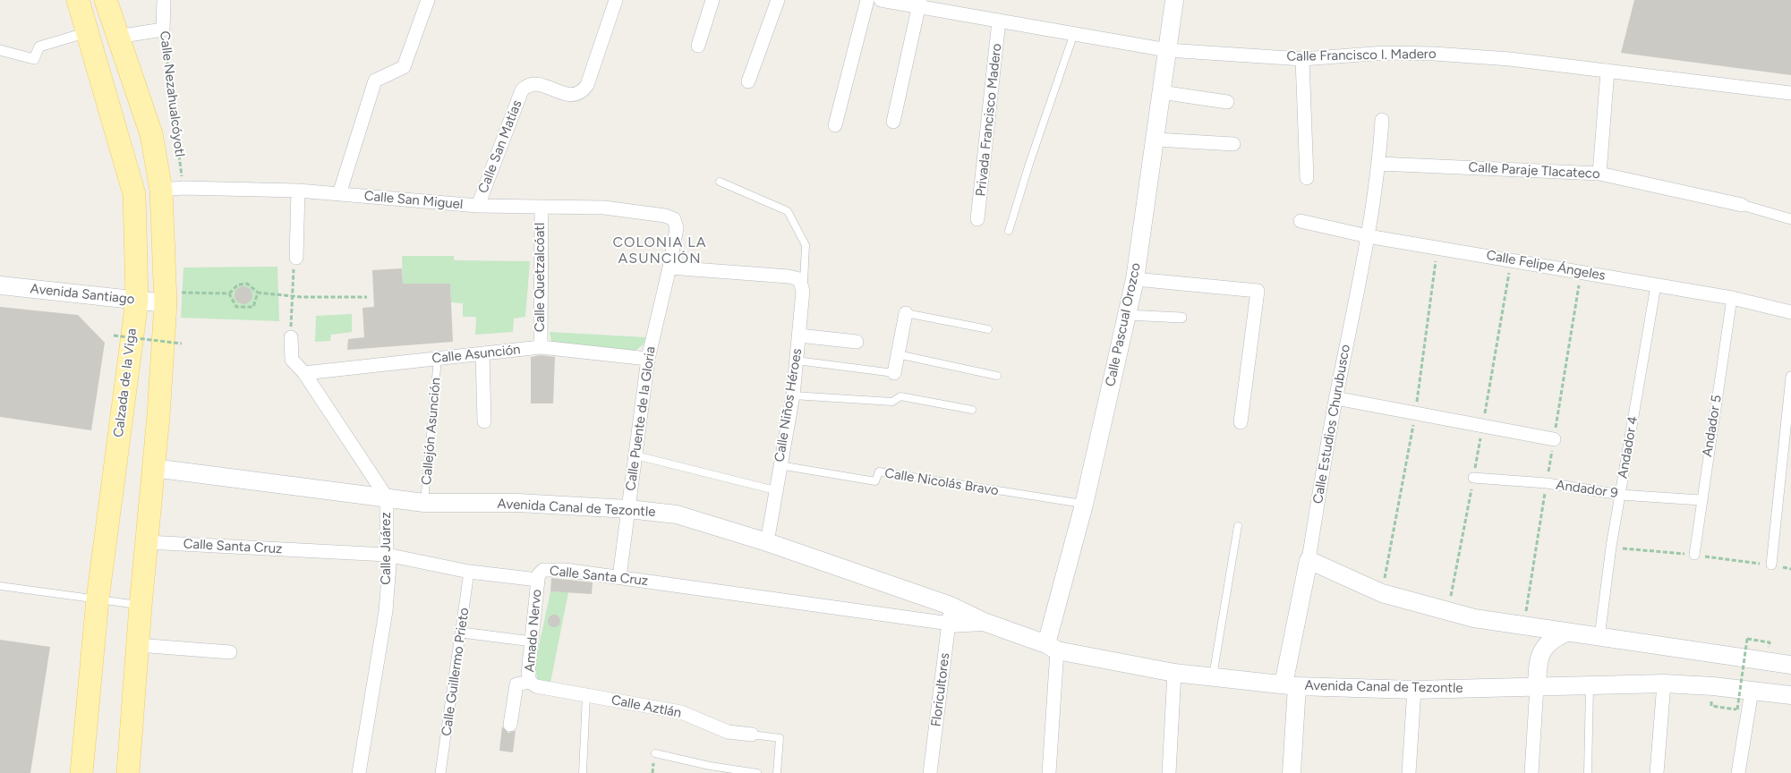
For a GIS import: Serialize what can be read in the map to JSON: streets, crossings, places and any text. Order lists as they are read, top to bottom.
{
  "streets": {
    "main road": ["Calzada de la Viga"],
    "street": [
      "Calle Francisco I. Madero",
      "Calle Nezahualcóyotl",
      "Privada Francisco Madero",
      "Calle San Matías",
      "Calle Paraje Tlacateco",
      "Calle San Miguel",
      "Calle Felipe Ángeles",
      "Calle Quetzalcóatl",
      "Avenida Santiago",
      "Calle Pascual Orozco",
      "Calle Asunción",
      "Calle Niños Héroes",
      "Calle Puente de la Gloria",
      "Calle Estudios Churubusco",
      "Andador 5",
      "Andador 4",
      "Andador 9",
      "Avenida Canal de Tezontle",
      "Calle Santa Cruz",
      "Calle Juárez",
      "Amado Nervo",
      "Calle Guillermo Prieto",
      "Floricultores",
      "Calle Aztlán"
    ],
    "lane": ["Callejón Asunción", "Calle Nicolás Bravo"]
  },
  "crossings": [
    ["Calle Francisco I. Madero", "Privada Francisco Madero"],
    ["Calle Francisco I. Madero", "Calle Pascual Orozco"],
    ["Calle Nezahualcóyotl", "Calle San Miguel"],
    ["Calle San Matías", "Calle San Miguel"],
    ["Calle Paraje Tlacateco", "Calle Estudios Churubusco"],
    ["Calle San Miguel", "Calle Quetzalcóatl"],
    ["Calle San Miguel", "Calle Puente de la Gloria"],
    ["Calle Felipe Ángeles", "Calle Estudios Churubusco"],
    ["Calle Felipe Ángeles", "Andador 5"],
    ["Calle Felipe Ángeles", "Andador 4"],
    ["Calle Quetzalcóatl", "Calle Asunción"],
    ["Avenida Santiago", "Calzada de la Viga"],
    ["Calle Pascual Orozco", "Calle Nicolás Bravo"],
    ["Calle Pascual Orozco", "Avenida Canal de Tezontle"],
    ["Calle Asunción", "Calle Puente de la Gloria"],
    ["Calle Asunción", "Callejón Asunción"],
    ["Calle Asunción", "Calle Juárez"],
    ["Calle Niños Héroes", "Calle Nicolás Bravo"],
    ["Calle Niños Héroes", "Avenida Canal de Tezontle"],
    ["Calle Puente de la Gloria", "Avenida Canal de Tezontle"],
    ["Calle Puente de la Gloria", "Calle Santa Cruz"],
    ["Calle Estudios Churubusco", "Avenida Canal de Tezontle"],
    ["Andador 5", "Andador 9"],
    ["Callejón Asunción", "Avenida Canal de Tezontle"],
    ["Andador 4", "Andador 9"],
    ["Avenida Canal de Tezontle", "Calle Santa Cruz"],
    ["Avenida Canal de Tezontle", "Calle Juárez"],
    ["Avenida Canal de Tezontle", "Floricultores"],
    ["Calle Santa Cruz", "Calle Juárez"],
    ["Calle Santa Cruz", "Amado Nervo"],
    ["Calle Santa Cruz", "Calle Guillermo Prieto"],
    ["Calle Santa Cruz", "Floricultores"],
    ["Amado Nervo", "Calle Aztlán"]
  ],
  "districts": ["COLONIA LA ASUNCIÓN"]
}
